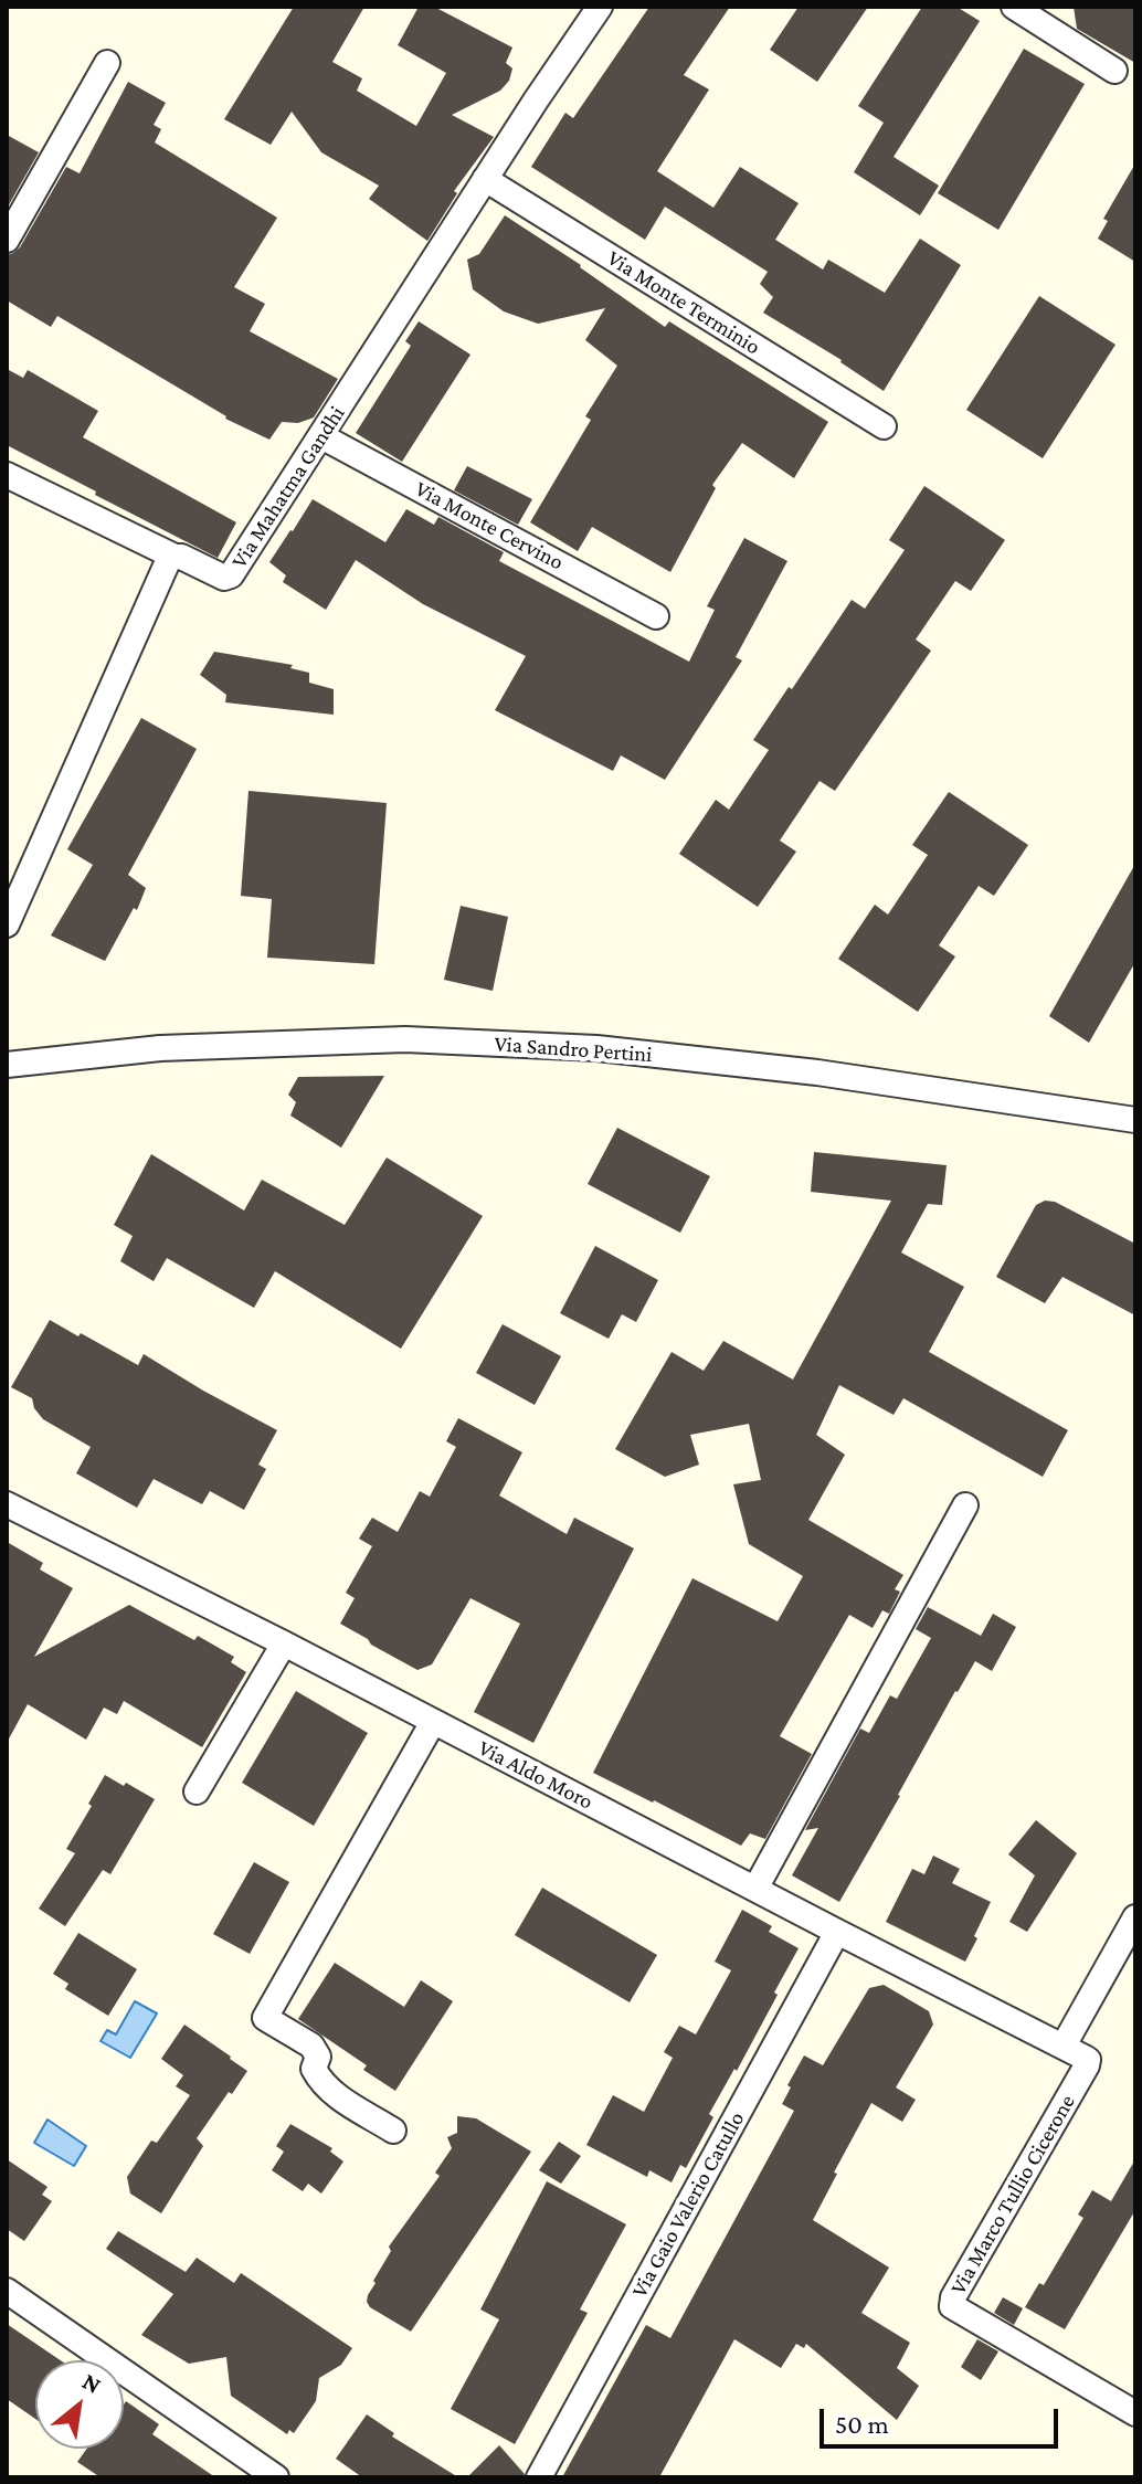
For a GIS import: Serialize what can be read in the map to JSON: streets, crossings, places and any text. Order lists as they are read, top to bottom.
{
  "streets": {
    "street": [
      "Via Monte Terminio",
      "Via Mahatma Gandhi",
      "Via Monte Cervino",
      "Via Sandro Pertini",
      "Via Aldo Moro",
      "Via Marco Tullio Cicerone",
      "Via Gaio Valerio Catullo"
    ]
  },
  "crossings": [
    ["Via Monte Terminio", "Via Mahatma Gandhi"],
    ["Via Mahatma Gandhi", "Via Monte Cervino"],
    ["Via Aldo Moro", "Via Marco Tullio Cicerone"],
    ["Via Aldo Moro", "Via Gaio Valerio Catullo"]
  ],
  "scale_bar": "50 m",
  "north": "top right"
}
